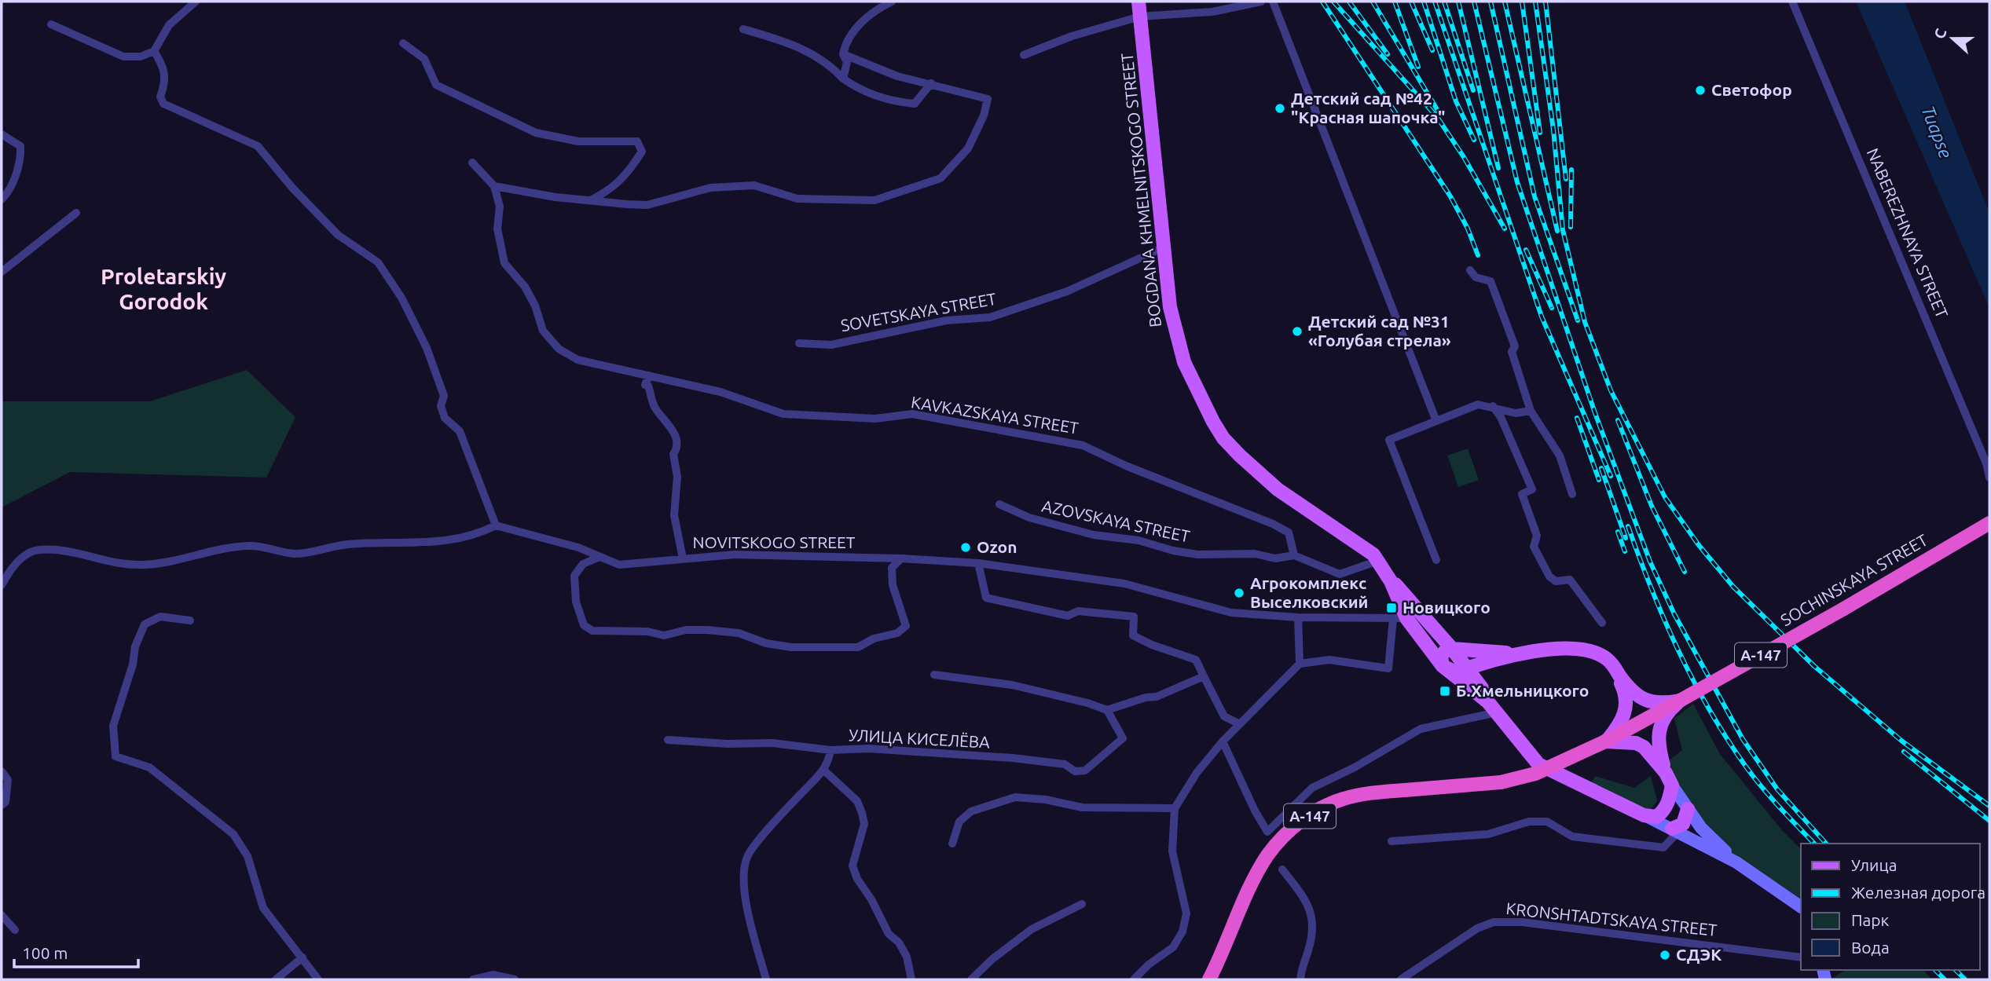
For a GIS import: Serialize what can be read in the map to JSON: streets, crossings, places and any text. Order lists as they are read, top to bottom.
{
  "streets": {
    "highway": ["SOCHINSKAYA STREET", "А-147"],
    "main road": ["BOGDANA KHMELNITSKOGO STREET"],
    "street": [
      "NABEREZHNAYA STREET",
      "SOVETSKAYA STREET",
      "KAVKAZSKAYA STREET",
      "AZOVSKAYA STREET",
      "NOVITSKOGO STREET",
      "УЛИЦА КИСЕЛЁВА",
      "KRONSHTADTSKAYA STREET"
    ]
  },
  "crossings": [
    ["BOGDANA KHMELNITSKOGO STREET", "SOVETSKAYA STREET"],
    ["KAVKAZSKAYA STREET", "AZOVSKAYA STREET"],
    ["SOCHINSKAYA STREET", "А-147"]
  ],
  "districts": ["Proletarskiy Gorodok"],
  "water": ["Tuapse"],
  "places": {
    "other": [
      "Светофор",
      "Детский сад №42 \"Красная шапочка\"",
      "Детский сад №31 «Голубая стрела»",
      "Ozon",
      "Агрокомплекс Выселковский",
      "СДЭК"
    ],
    "transit": ["Новицкого", "Б.Хмельницкого"]
  },
  "legend": [
    "Улица",
    "Железная дорога",
    "Парк",
    "Вода"
  ],
  "scale_bar": "100 m",
  "north": "left"
}
